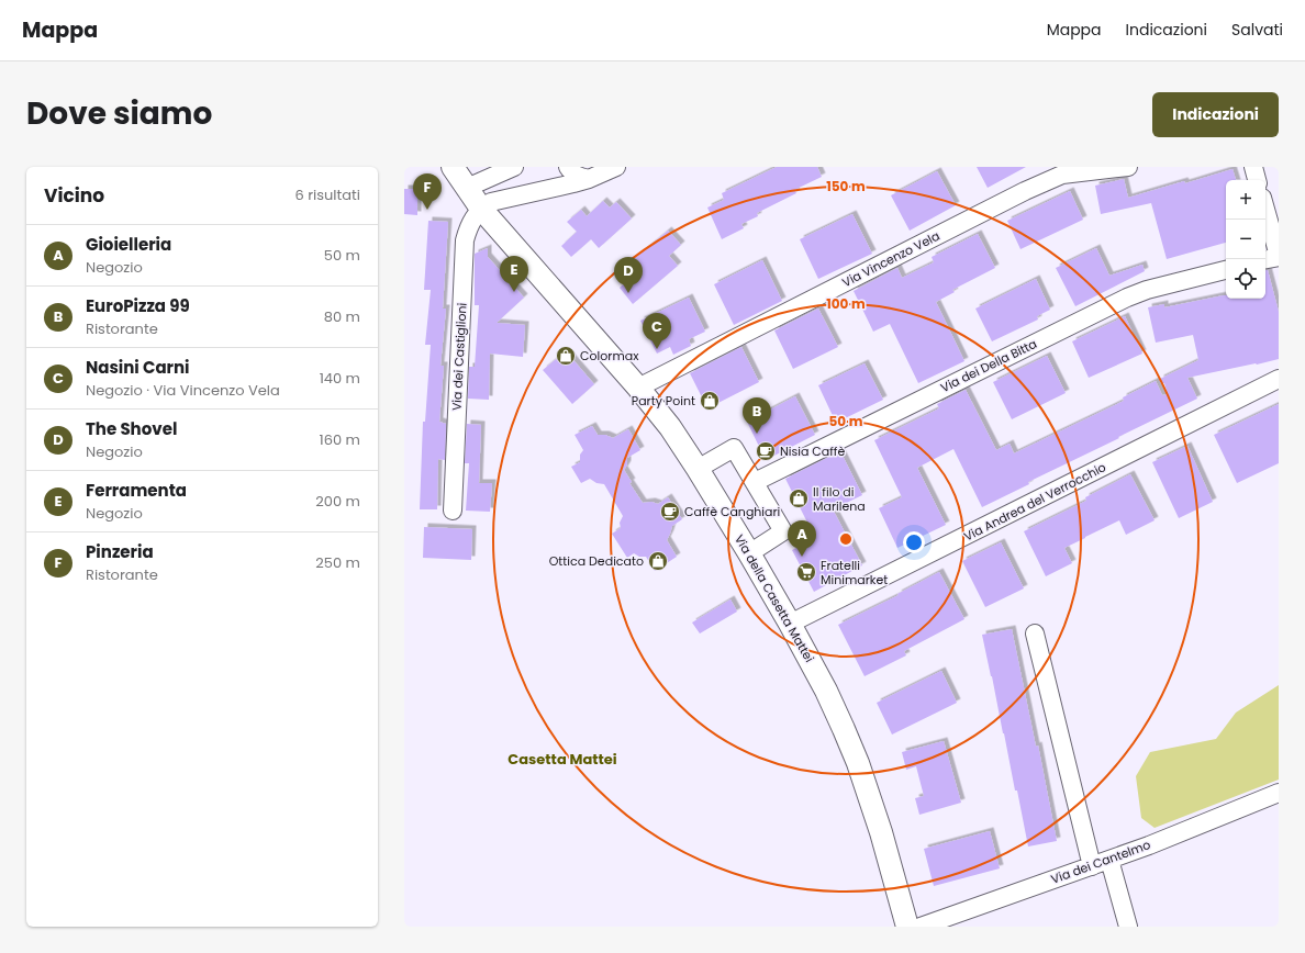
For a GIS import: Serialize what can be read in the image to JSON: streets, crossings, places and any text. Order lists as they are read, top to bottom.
{
  "streets": {
    "main road": ["Via della Casetta Mattei"],
    "street": [
      "Via Vincenzo Vela",
      "Via dei Castiglioni",
      "Via dei Della Bitta",
      "Via Andrea del Verrocchio",
      "Via dei Cantelmo"
    ]
  },
  "crossings": [
    ["Via Vincenzo Vela", "Via della Casetta Mattei"],
    ["Via dei Castiglioni", "Via della Casetta Mattei"],
    ["Via Andrea del Verrocchio", "Via della Casetta Mattei"]
  ],
  "districts": ["Casetta Mattei"],
  "places": {
    "shop": [
      "Colormax",
      "Party Point",
      "Il filo di Marilena",
      "Ottica Dedicato"
    ],
    "cafe": ["Nisia Caffè", "Caffè Canghiari"],
    "supermarket": ["Fratelli Minimarket"]
  },
  "page": {
    "header": "Mappa",
    "nav": ["Mappa", "Indicazioni", "Salvati"],
    "title": "Dove siamo",
    "buttons": "Indicazioni",
    "heading": ["Vicino", "6 risultati"],
    "pins": [
      "F",
      "E",
      "D",
      "C",
      "B",
      "A"
    ],
    "map_buttons": ["+", "−"],
    "list": [
      {
        "mark": "A",
        "name": "Gioielleria",
        "note": "Negozio",
        "value": "50 m"
      },
      {
        "mark": "B",
        "name": "EuroPizza 99",
        "note": "Ristorante",
        "value": "80 m"
      },
      {
        "mark": "C",
        "name": "Nasini Carni",
        "note": "Negozio · Via Vincenzo Vela",
        "value": "140 m"
      },
      {
        "mark": "D",
        "name": "The Shovel",
        "note": "Negozio",
        "value": "160 m"
      },
      {
        "mark": "E",
        "name": "Ferramenta",
        "note": "Negozio",
        "value": "200 m"
      },
      {
        "mark": "F",
        "name": "Pinzeria",
        "note": "Ristorante",
        "value": "250 m"
      }
    ]
  },
  "rings": ["150 m", "100 m", "50 m"]
}
